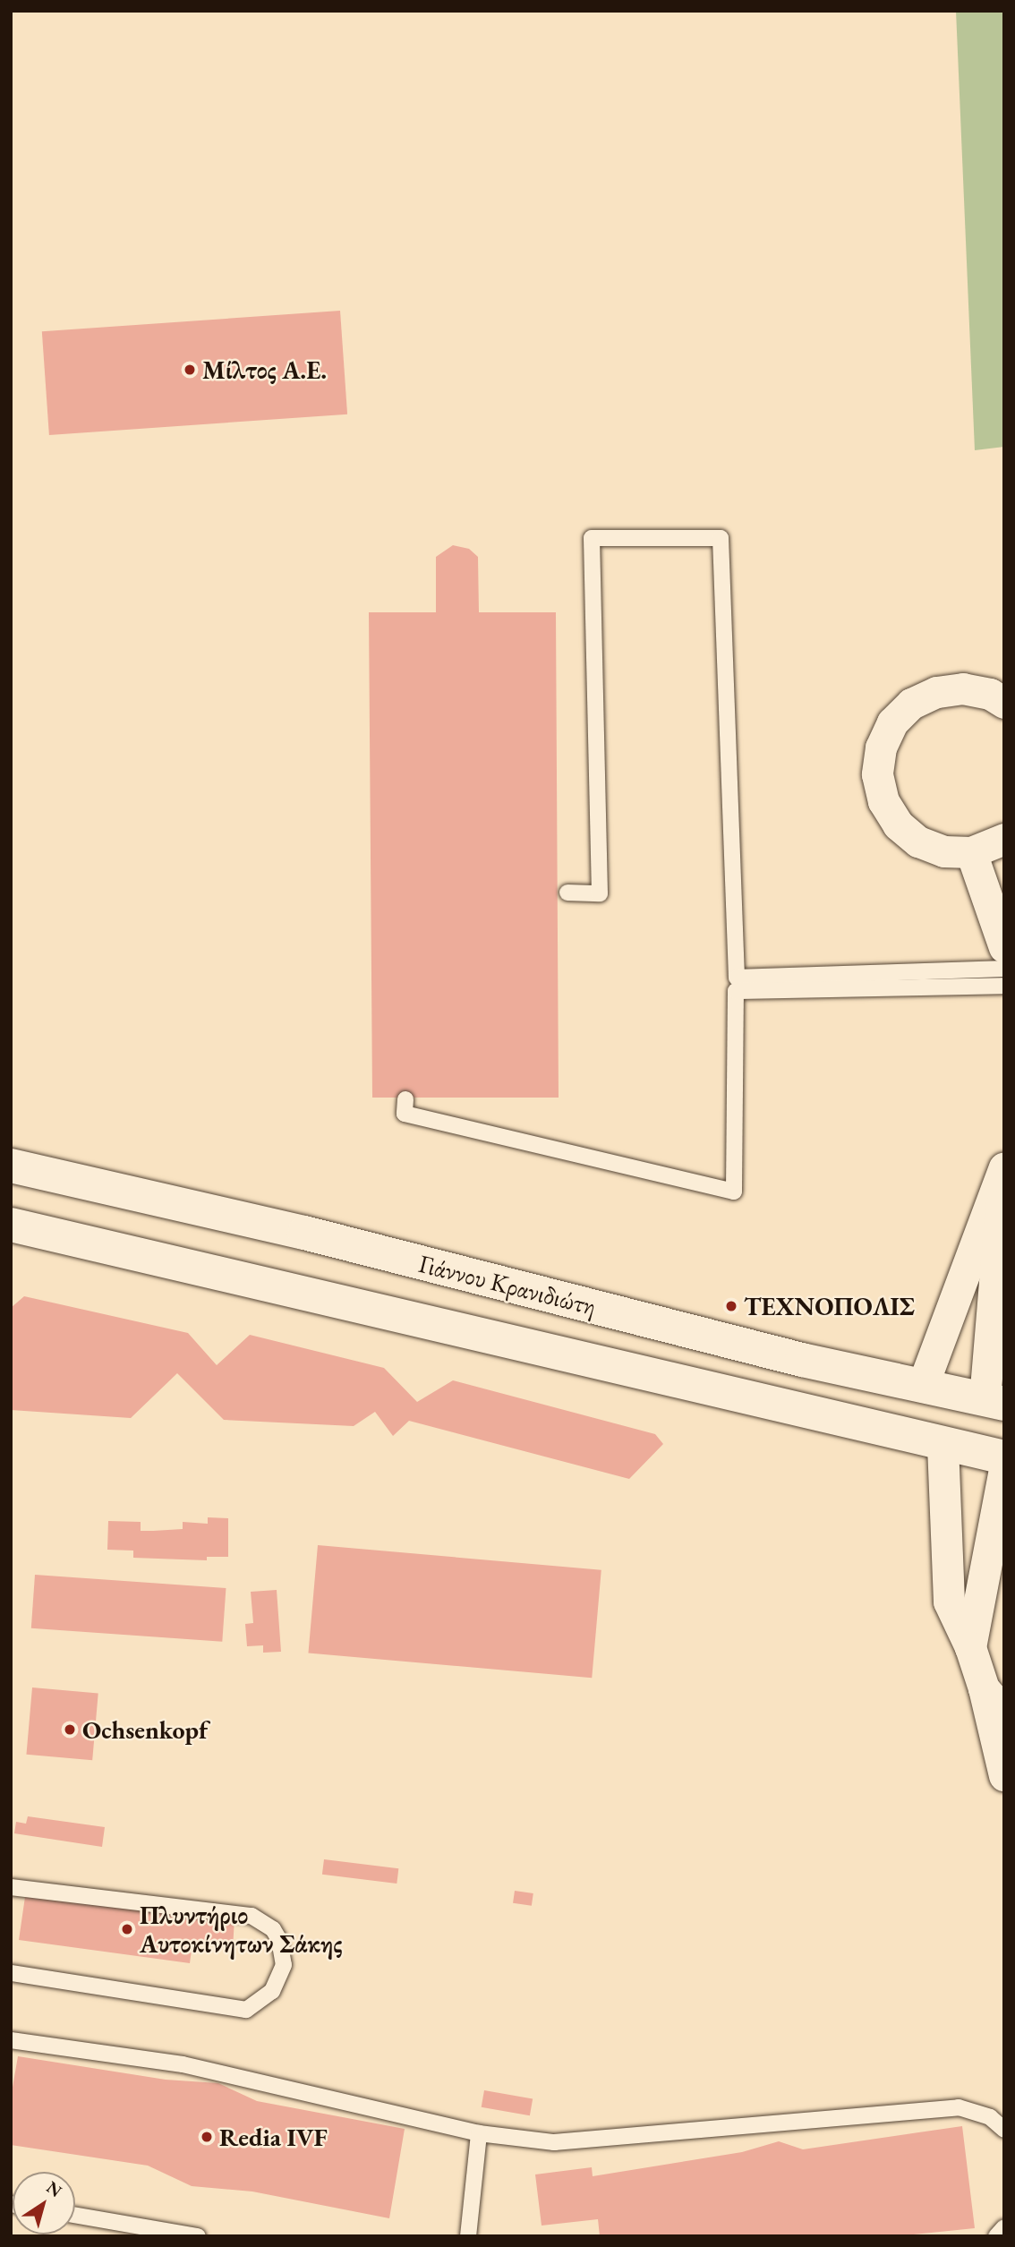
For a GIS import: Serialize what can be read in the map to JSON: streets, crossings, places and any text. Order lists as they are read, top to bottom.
{
  "streets": {
    "street": ["Γιάννου Κρανιδιώτη"]
  },
  "places": [
    "Μίλτος Α.Ε.",
    "ΤΕΧΝΟΠΟΛΙΣ",
    "Ochsenkopf",
    "Πλυντήριο Αυτοκίνητων Σάκης",
    "Redia IVF"
  ],
  "north": "top right"
}
